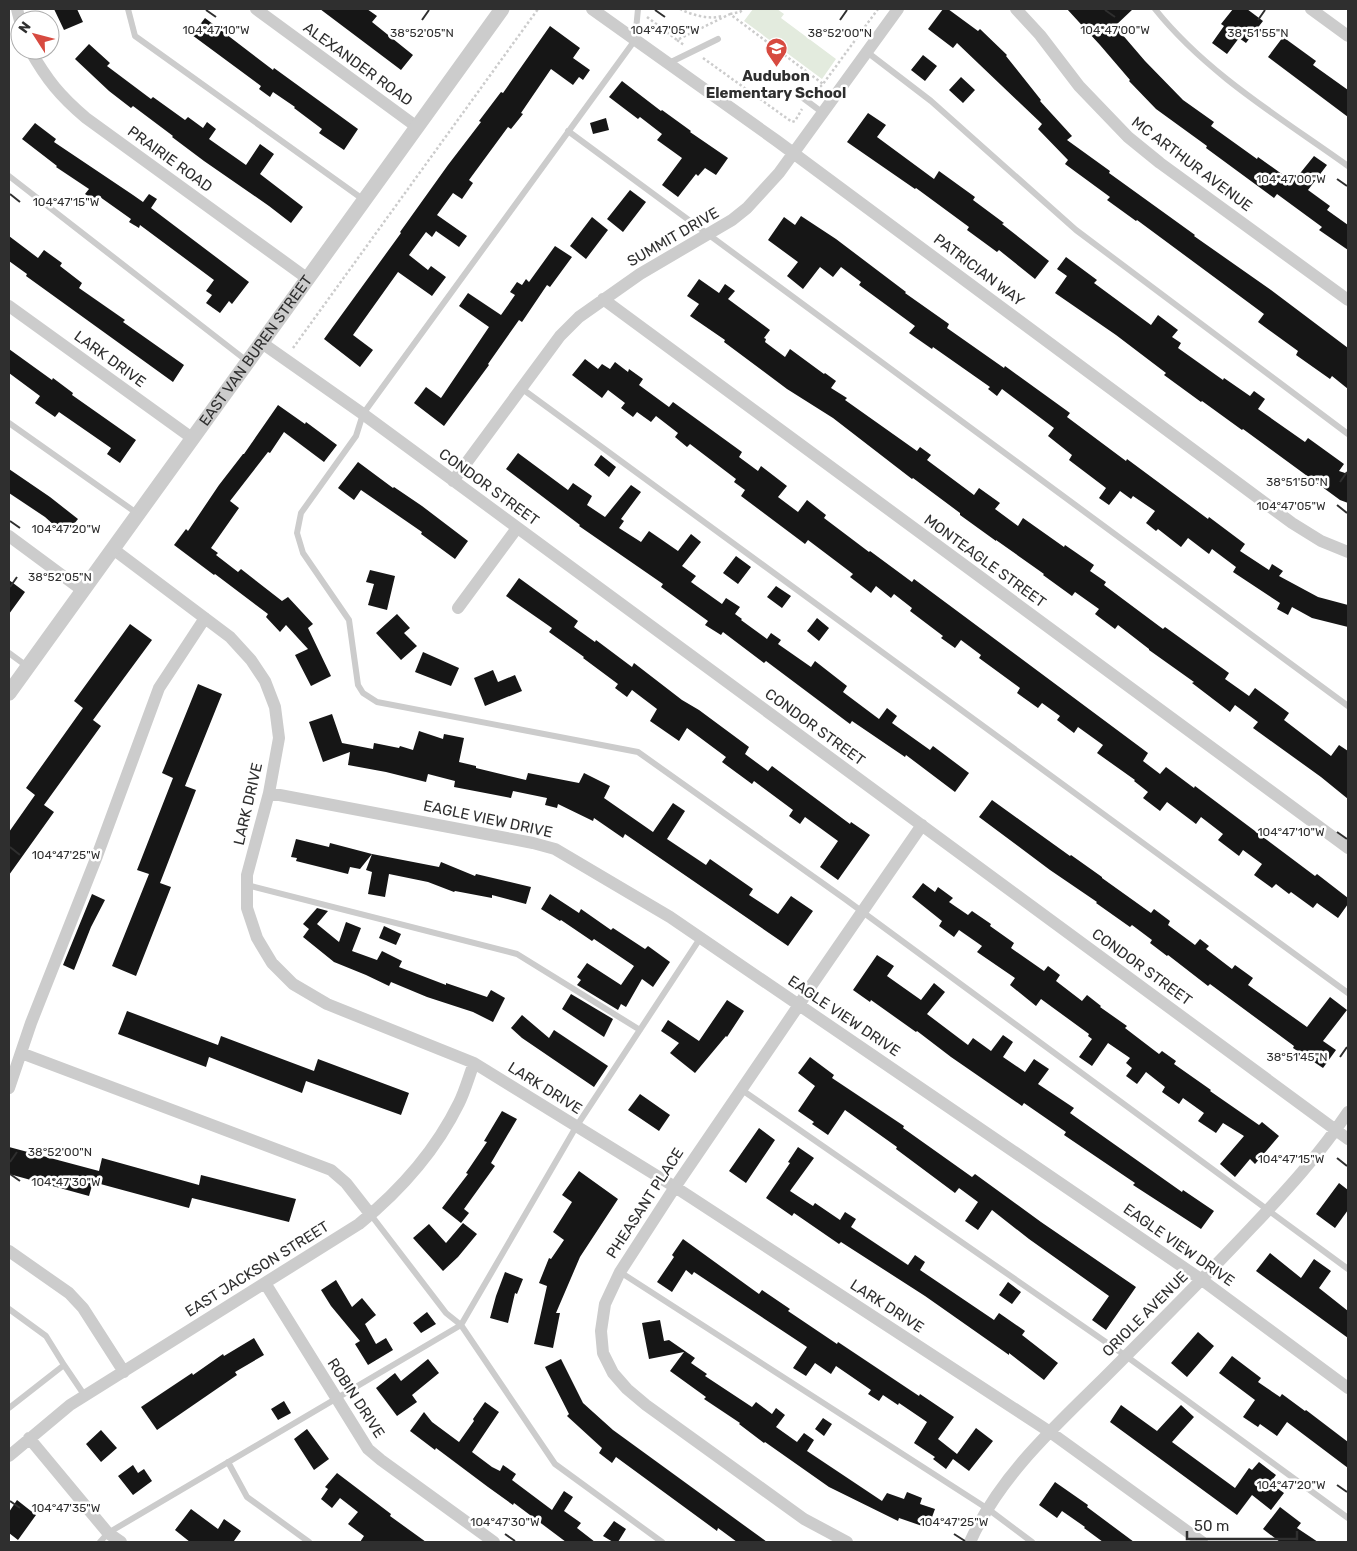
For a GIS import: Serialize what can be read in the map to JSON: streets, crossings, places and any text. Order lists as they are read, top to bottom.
{
  "streets": {
    "street": [
      "ALEXANDER ROAD",
      "PRAIRIE ROAD",
      "MC ARTHUR AVENUE",
      "SUMMIT DRIVE",
      "PATRICIAN WAY",
      "EAST VAN BUREN STREET",
      "LARK DRIVE",
      "CONDOR STREET",
      "MONTEAGLE STREET",
      "EAGLE VIEW DRIVE",
      "PHEASANT PLACE",
      "EAST JACKSON STREET",
      "ORIOLE AVENUE",
      "ROBIN DRIVE"
    ]
  },
  "crossings": [
    ["ALEXANDER ROAD", "EAST VAN BUREN STREET"],
    ["PRAIRIE ROAD", "EAST VAN BUREN STREET"],
    ["SUMMIT DRIVE", "PATRICIAN WAY"],
    ["SUMMIT DRIVE", "CONDOR STREET"],
    ["SUMMIT DRIVE", "MONTEAGLE STREET"],
    ["EAST VAN BUREN STREET", "LARK DRIVE"],
    ["EAST VAN BUREN STREET", "CONDOR STREET"],
    ["LARK DRIVE", "EAGLE VIEW DRIVE"],
    ["LARK DRIVE", "PHEASANT PLACE"],
    ["LARK DRIVE", "EAST JACKSON STREET"],
    ["LARK DRIVE", "ORIOLE AVENUE"],
    ["CONDOR STREET", "PHEASANT PLACE"],
    ["CONDOR STREET", "ORIOLE AVENUE"],
    ["EAGLE VIEW DRIVE", "PHEASANT PLACE"],
    ["EAGLE VIEW DRIVE", "ORIOLE AVENUE"],
    ["EAST JACKSON STREET", "ROBIN DRIVE"]
  ],
  "places": {
    "school or university": ["Audubon Elementary School"]
  },
  "scale_bar": "50 m",
  "north": "top left",
  "coordinates": [
    "104°47'00\"W",
    "104°47'10\"W",
    "104°47'05\"W",
    "38°52'05\"N",
    "38°52'00\"N",
    "38°51'55\"N",
    "104°47'15\"W",
    "38°51'50\"N",
    "104°47'20\"W",
    "104°47'25\"W",
    "38°51'45\"N",
    "104°47'30\"W",
    "104°47'35\"W"
  ]
}
